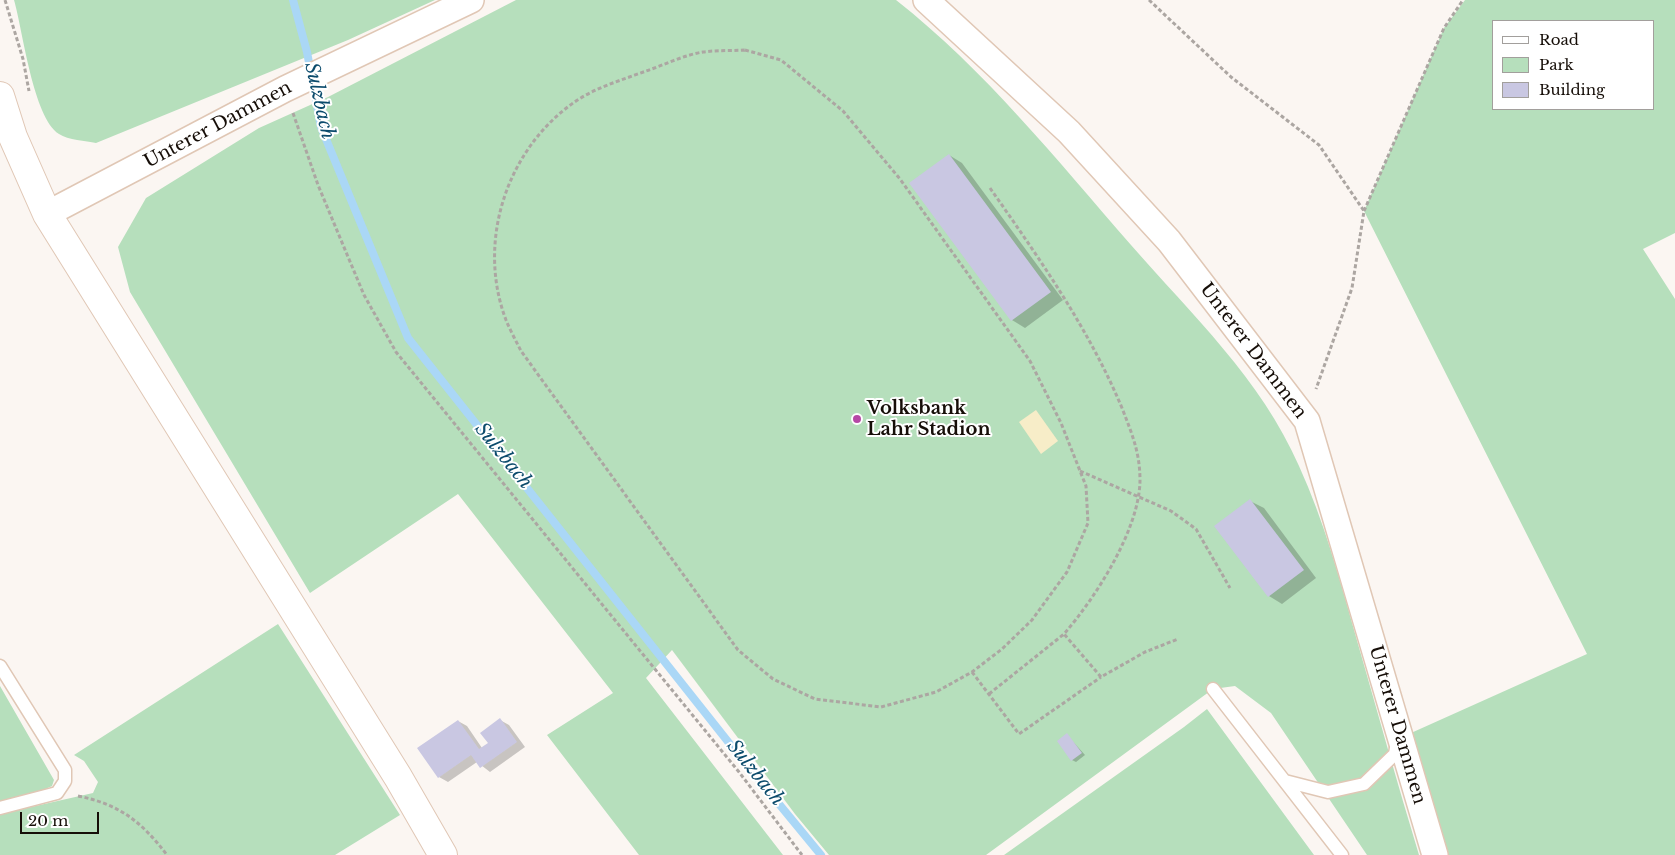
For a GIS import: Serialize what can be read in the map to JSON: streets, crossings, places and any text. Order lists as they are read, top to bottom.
{
  "streets": {
    "street": ["Unterer Dammen"]
  },
  "water": ["Sulzbach"],
  "places": ["Volksbank Lahr Stadion"],
  "legend": ["Road", "Park", "Building"],
  "scale_bar": "20 m"
}
